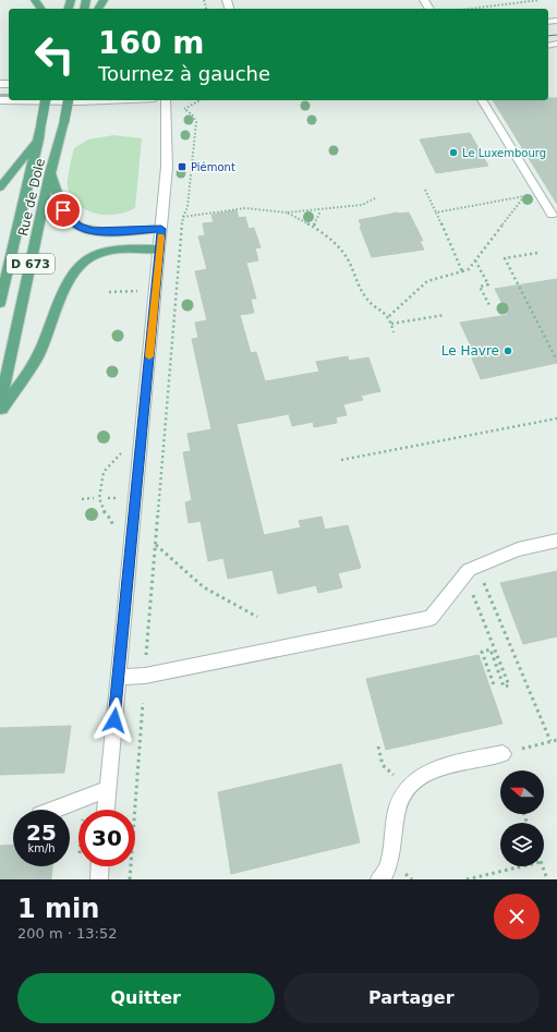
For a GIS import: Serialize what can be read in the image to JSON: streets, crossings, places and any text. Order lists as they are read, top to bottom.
{
  "streets": {
    "main road": ["Rue de Dole", "D 673"]
  },
  "places": {
    "other": ["Le Luxembourg", "Le Havre"],
    "transit": ["Piémont"]
  },
  "north": "left",
  "page": {
    "turn": ["160 m", "Tournez à gauche"],
    "speed": "25 km/h",
    "limit": "30",
    "heading": ["1 min", "200 m · 13:52"],
    "buttons": ["Quitter", "Partager"]
  }
}
